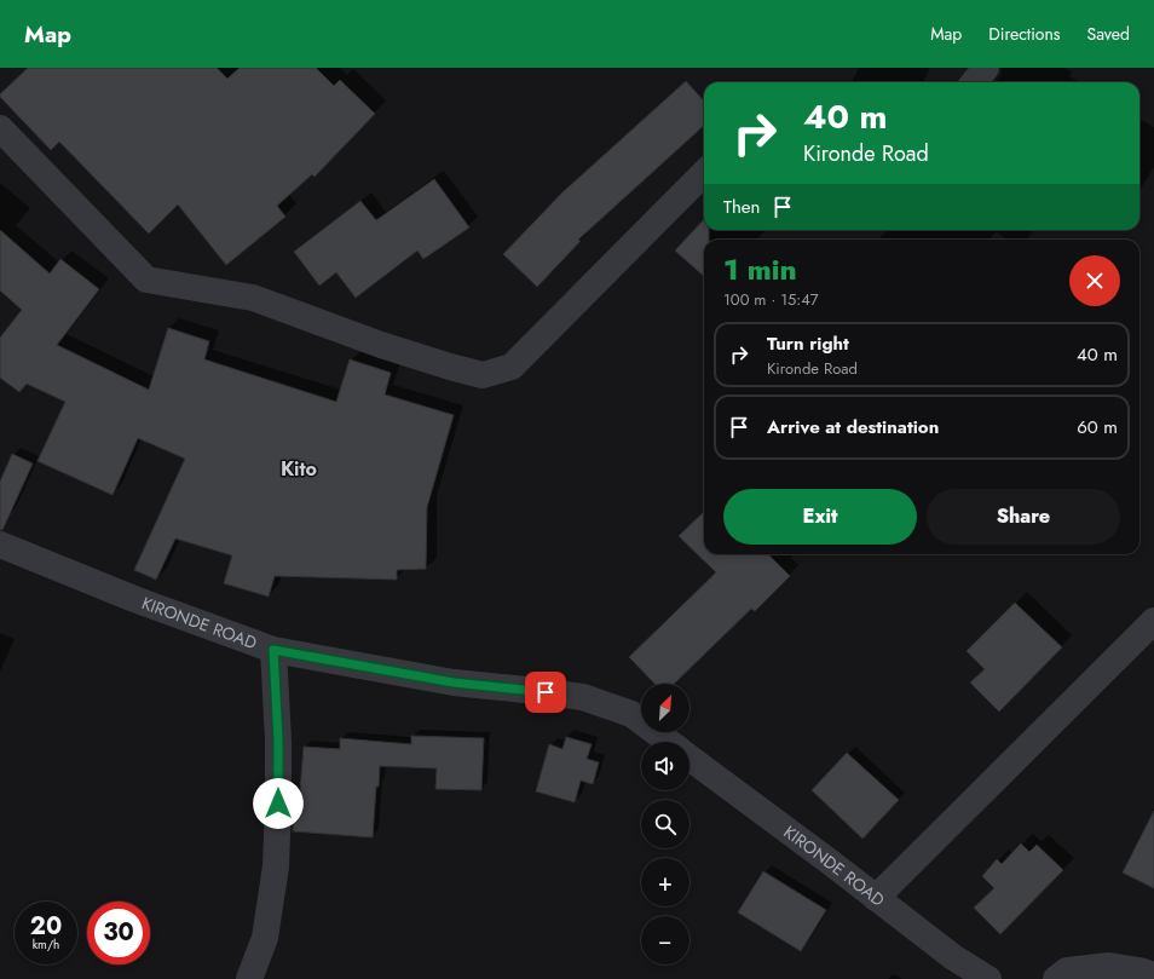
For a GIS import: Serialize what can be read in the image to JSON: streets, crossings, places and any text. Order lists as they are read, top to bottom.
{
  "streets": {
    "street": ["KIRONDE ROAD"]
  },
  "districts": ["Kito"],
  "north": "top right",
  "page": {
    "header": "Map",
    "nav": ["Map", "Directions", "Saved"],
    "turn": ["40 m", "Kironde Road"],
    "then": "Then",
    "heading": ["1 min", "100 m · 15:47"],
    "list": [
      {
        "name": "Turn right",
        "note": "Kironde Road",
        "value": "40 m"
      },
      {
        "name": "Arrive at destination",
        "value": "60 m"
      }
    ],
    "buttons": ["Exit", "Share"],
    "map_buttons": ["+", "−"],
    "speed": "20 km/h",
    "limit": "30"
  }
}
